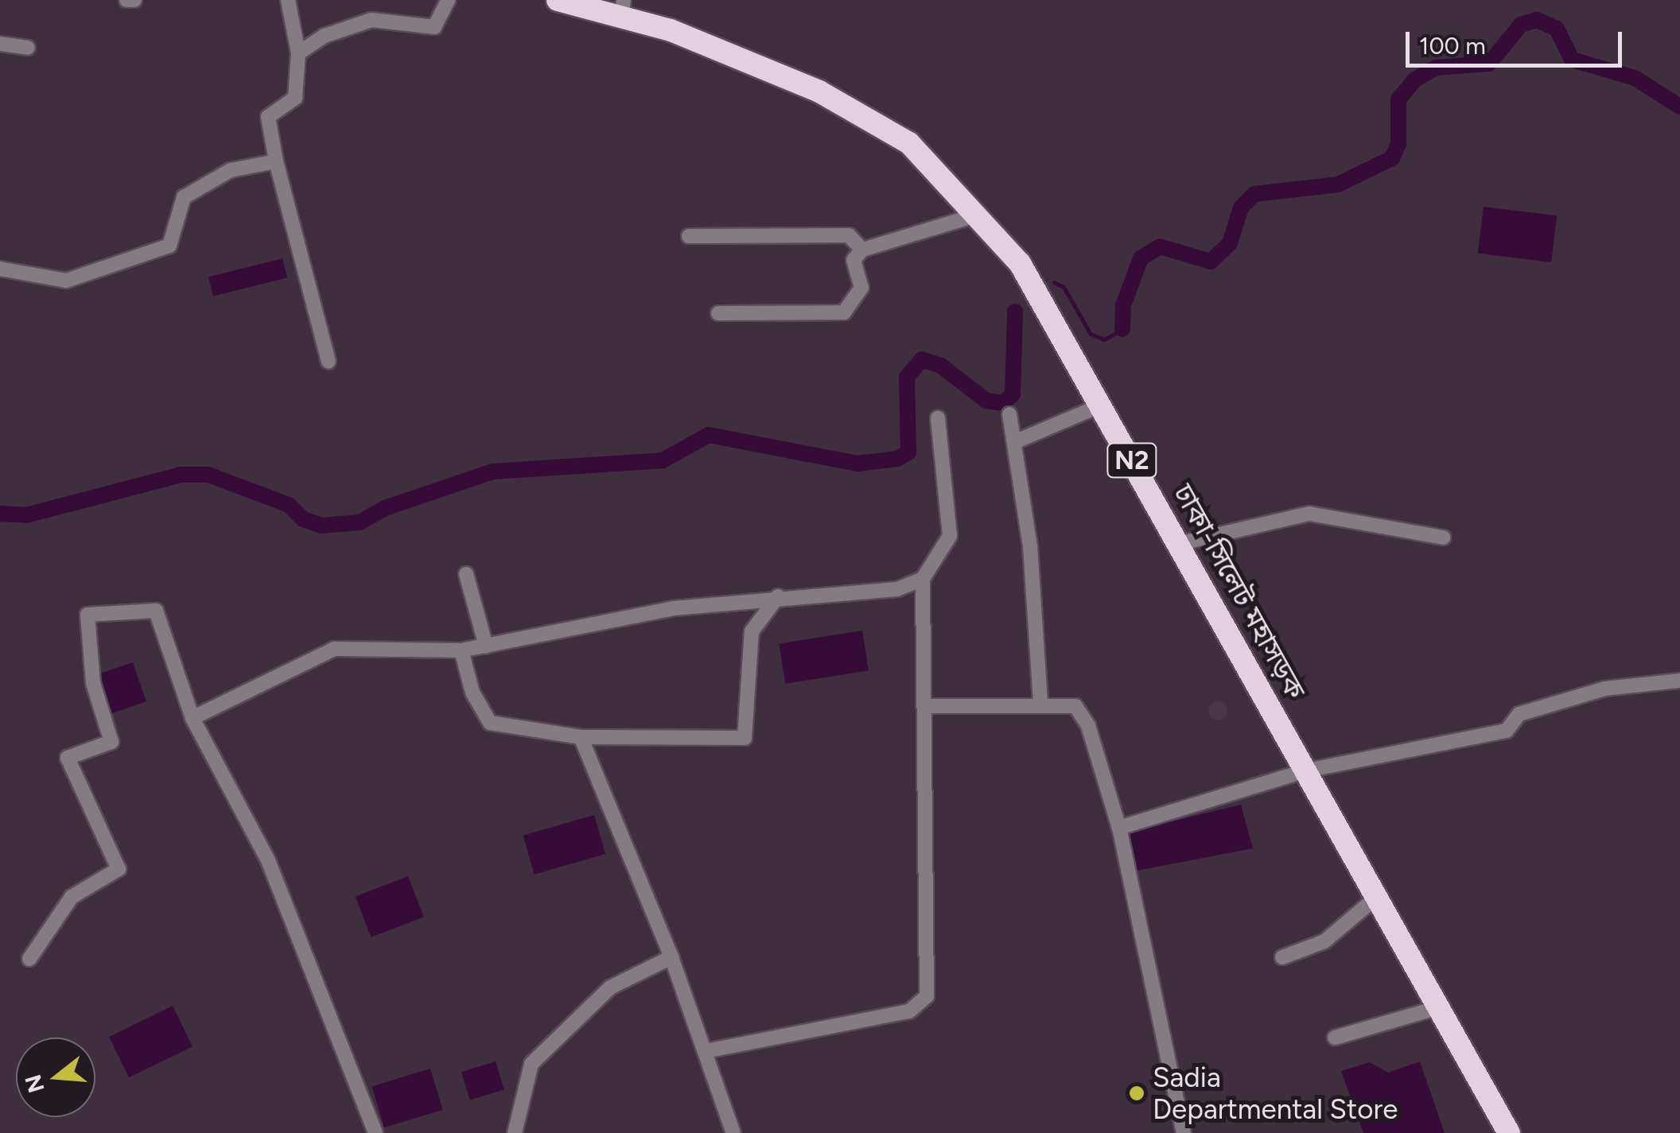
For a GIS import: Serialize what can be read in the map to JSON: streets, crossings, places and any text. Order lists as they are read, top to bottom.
{
  "streets": {
    "highway": ["N2", "ঢাকা-সিলেট মহাসড়ক"]
  },
  "places": ["Sadia Departmental Store"],
  "scale_bar": "100 m",
  "north": "left"
}
